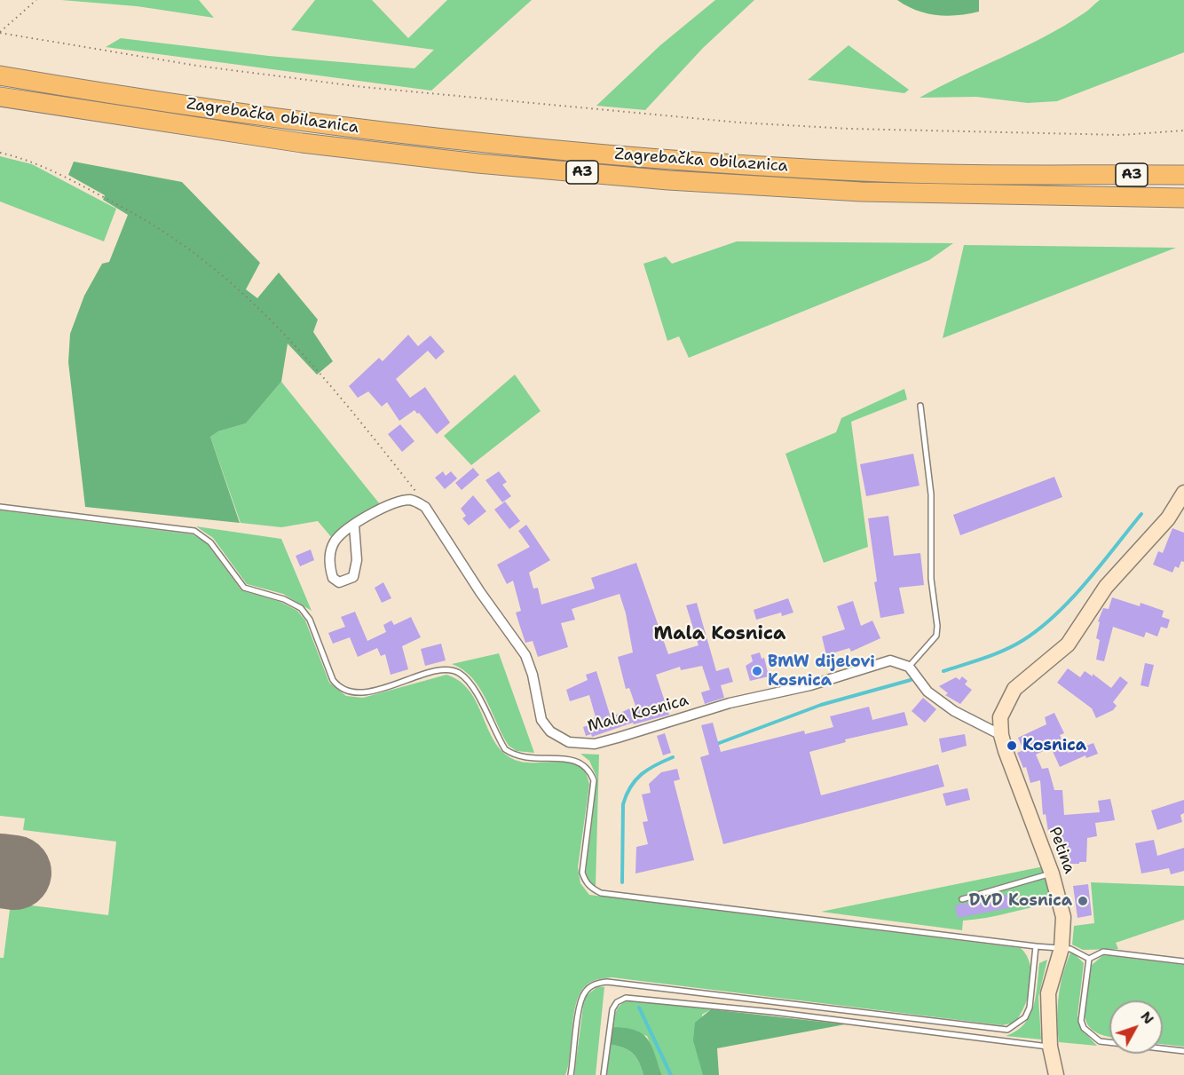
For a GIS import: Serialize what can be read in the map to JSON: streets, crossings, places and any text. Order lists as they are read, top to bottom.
{
  "streets": {
    "highway": ["Zagrebačka obilaznica", "A3"],
    "street": ["Mala Kosnica", "Petina"]
  },
  "districts": ["Mala Kosnica"],
  "places": ["BMW dijelovi Kosnica", "Kosnica", "DVD Kosnica"],
  "north": "top right"
}
